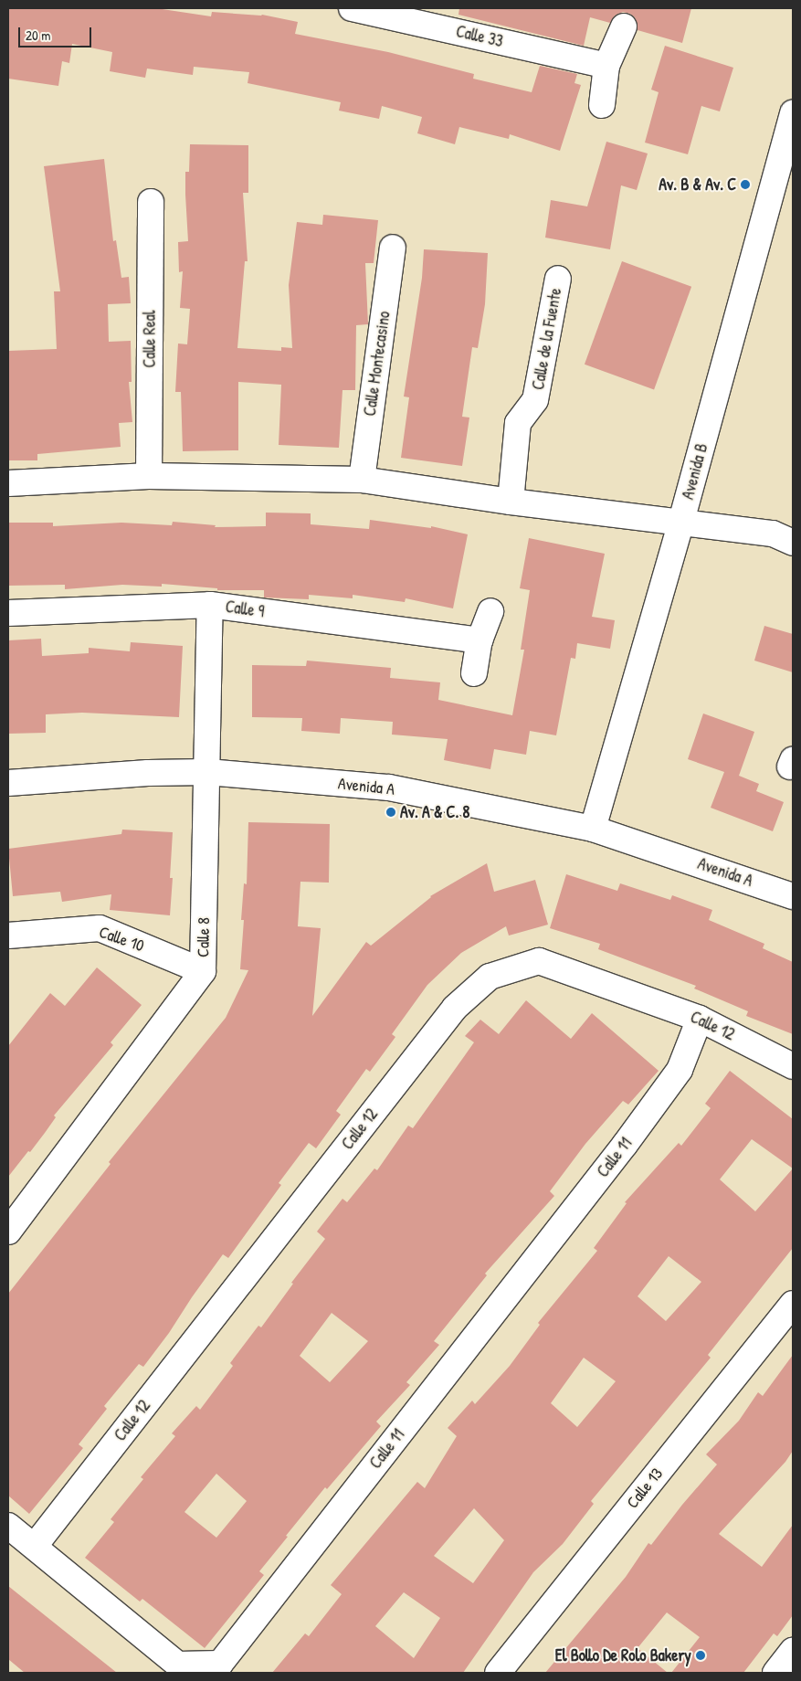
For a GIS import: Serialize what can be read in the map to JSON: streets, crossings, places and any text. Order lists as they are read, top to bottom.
{
  "streets": {
    "street": [
      "Calle 33",
      "Calle Real",
      "Calle de la Fuente",
      "Calle Montecasino",
      "Avenida B",
      "Calle 9",
      "Avenida A",
      "Calle 8",
      "Calle 10",
      "Calle 12",
      "Calle 11",
      "Calle 13"
    ]
  },
  "crossings": [
    ["Avenida B", "Avenida A"],
    ["Calle 9", "Calle 8"],
    ["Avenida A", "Calle 8"],
    ["Calle 8", "Calle 10"],
    ["Calle 12", "Calle 11"]
  ],
  "places": ["Av. B & Av. C", "Av. A & C. 8", "El Bollo De Rolo Bakery"],
  "scale_bar": "20 m"
}
